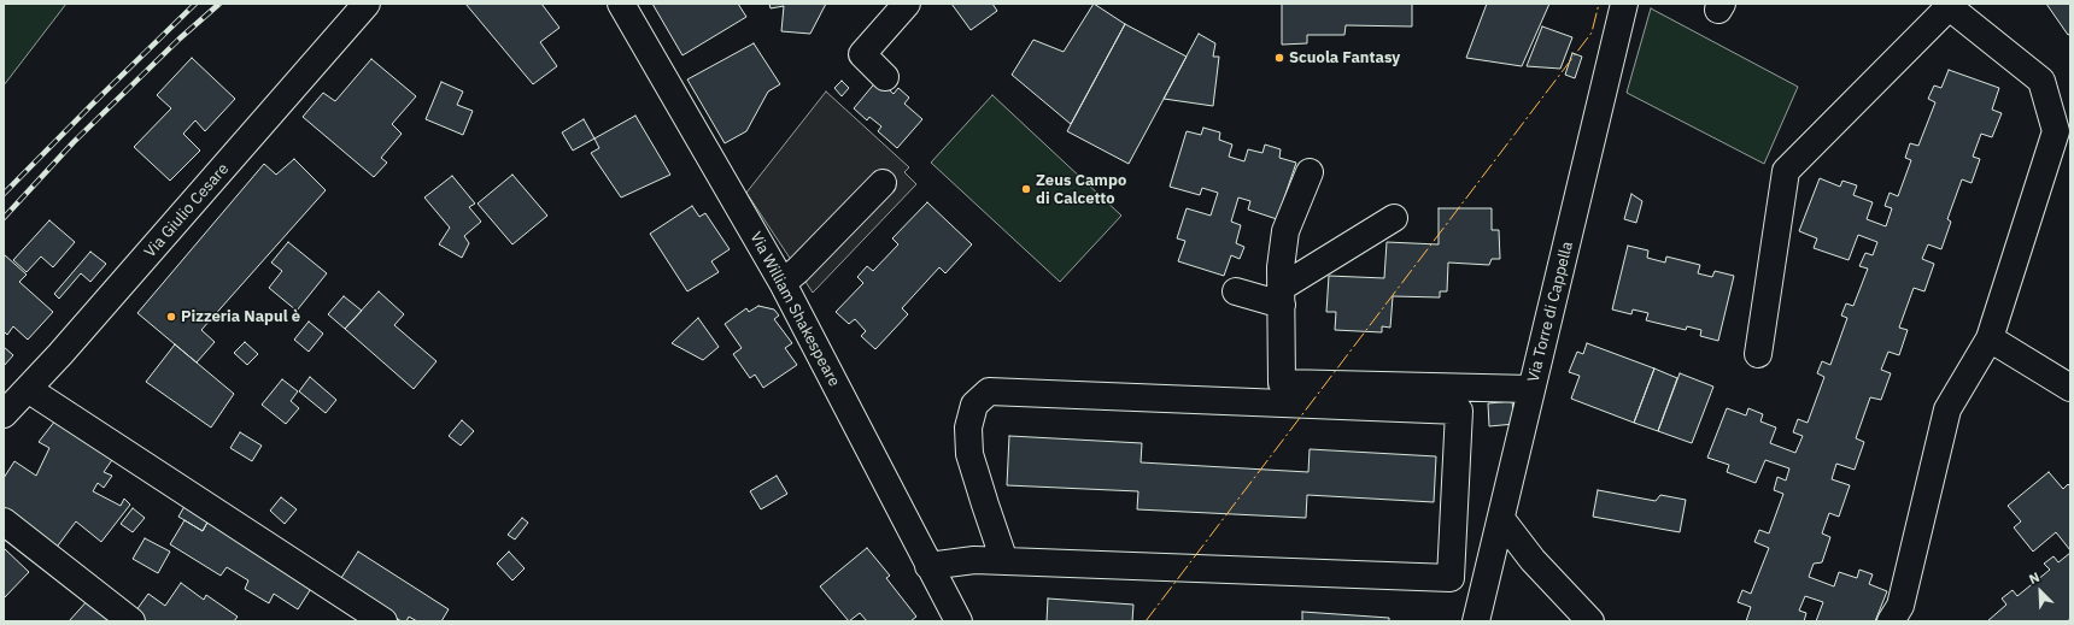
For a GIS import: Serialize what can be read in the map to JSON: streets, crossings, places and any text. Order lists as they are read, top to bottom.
{
  "streets": {
    "street": ["Via Giulio Cesare", "Via William Shakespeare", "Via Torre di Cappella"]
  },
  "places": ["Scuola Fantasy", "Zeus Campo di Calcetto", "Pizzeria Napul è"],
  "north": "top left"
}
